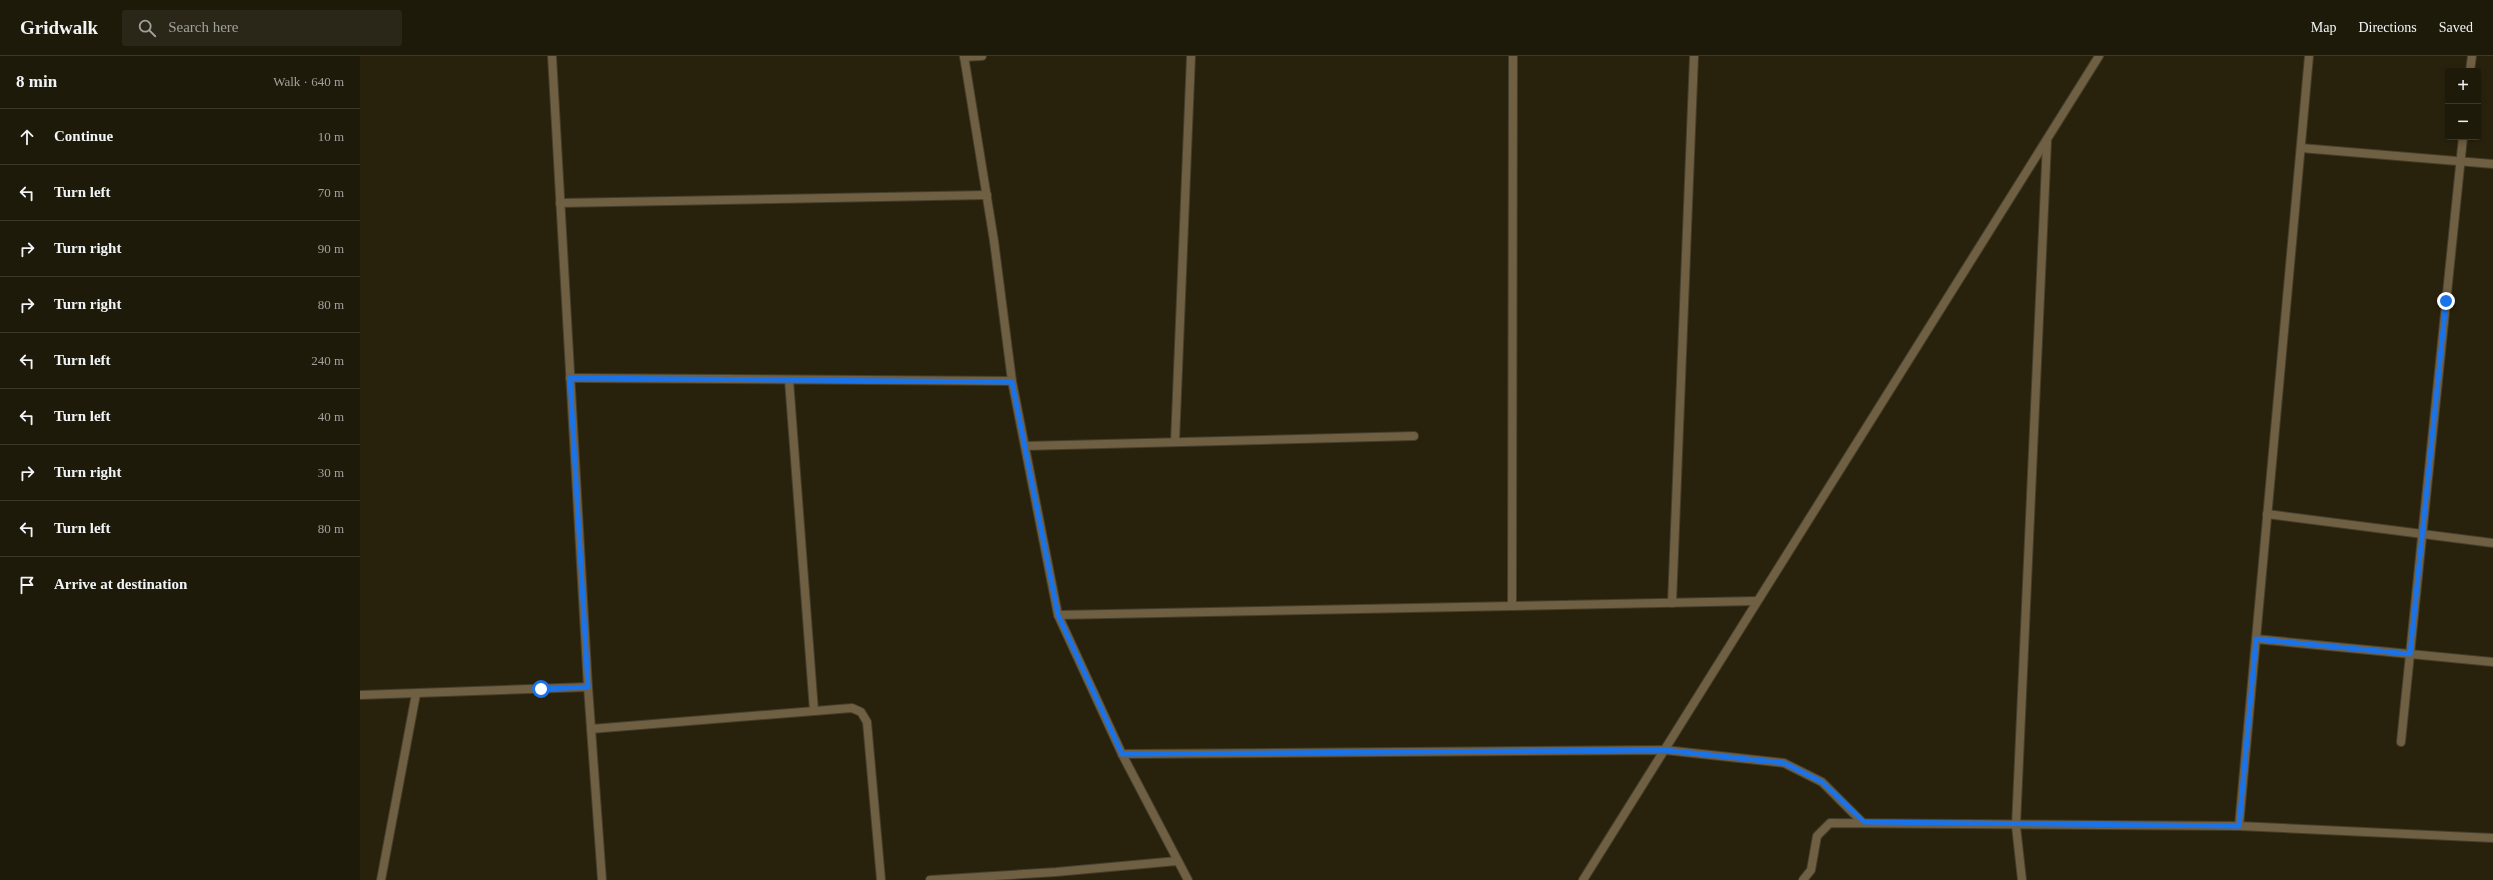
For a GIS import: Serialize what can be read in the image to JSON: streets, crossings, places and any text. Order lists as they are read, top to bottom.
{
  "page": {
    "header": "Gridwalk",
    "search": "Search here",
    "nav": ["Map", "Directions", "Saved"],
    "heading": ["8 min", "Walk · 640 m"],
    "map_buttons": ["+", "−"],
    "list": [
      ["Continue", "10 m"],
      ["Turn left", "70 m"],
      ["Turn right", "90 m"],
      ["Turn right", "80 m"],
      ["Turn left", "240 m"],
      ["Turn left", "40 m"],
      ["Turn right", "30 m"],
      ["Turn left", "80 m"],
      "Arrive at destination"
    ]
  }
}
